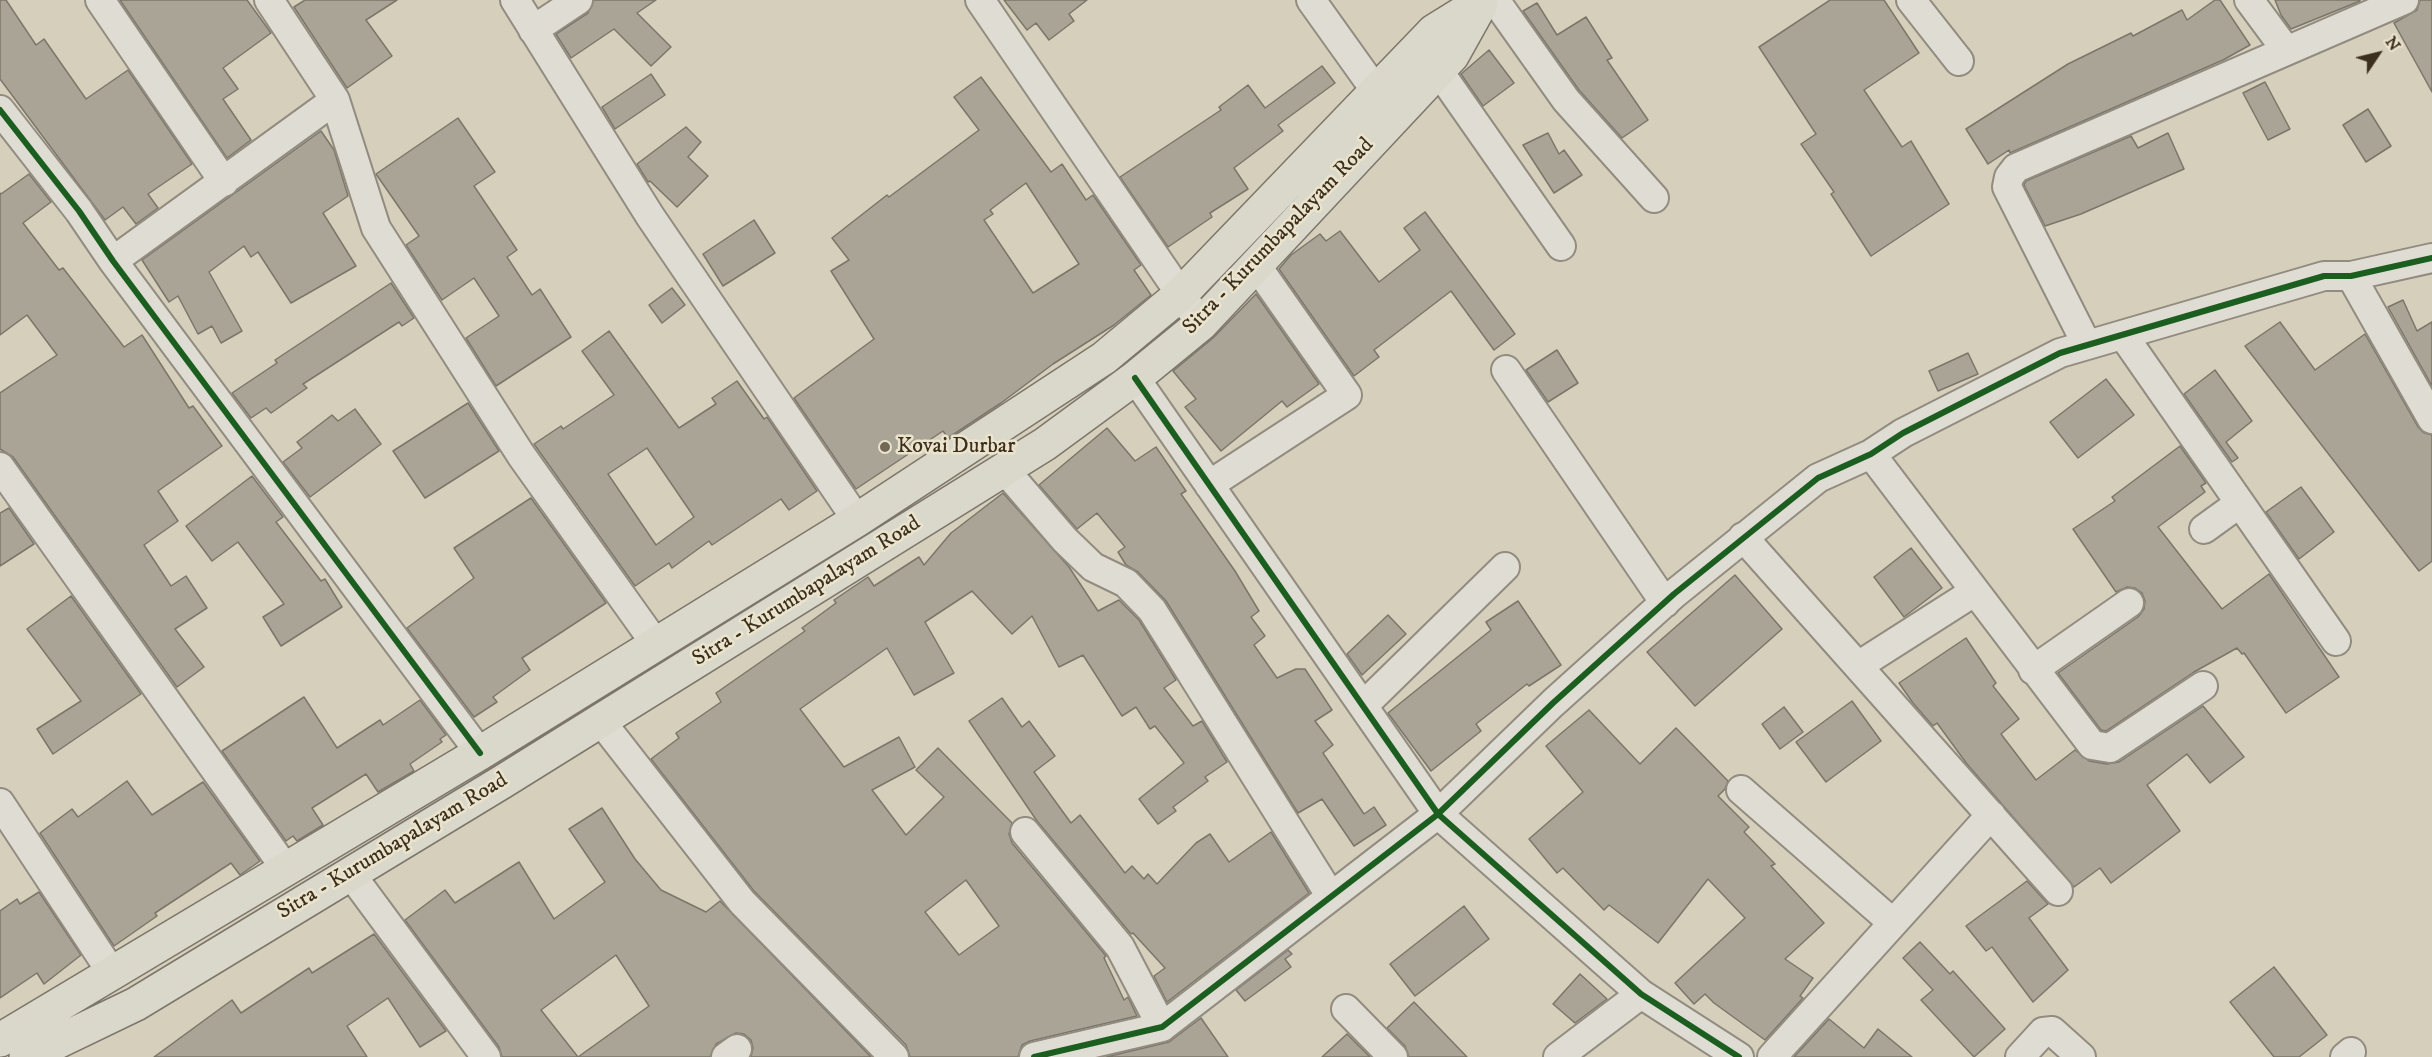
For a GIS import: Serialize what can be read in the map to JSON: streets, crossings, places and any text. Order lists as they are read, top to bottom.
{
  "streets": {
    "main road": ["Sitra - Kurumbapalayam Road"]
  },
  "places": ["Kovai Durbar"],
  "north": "top right"
}
